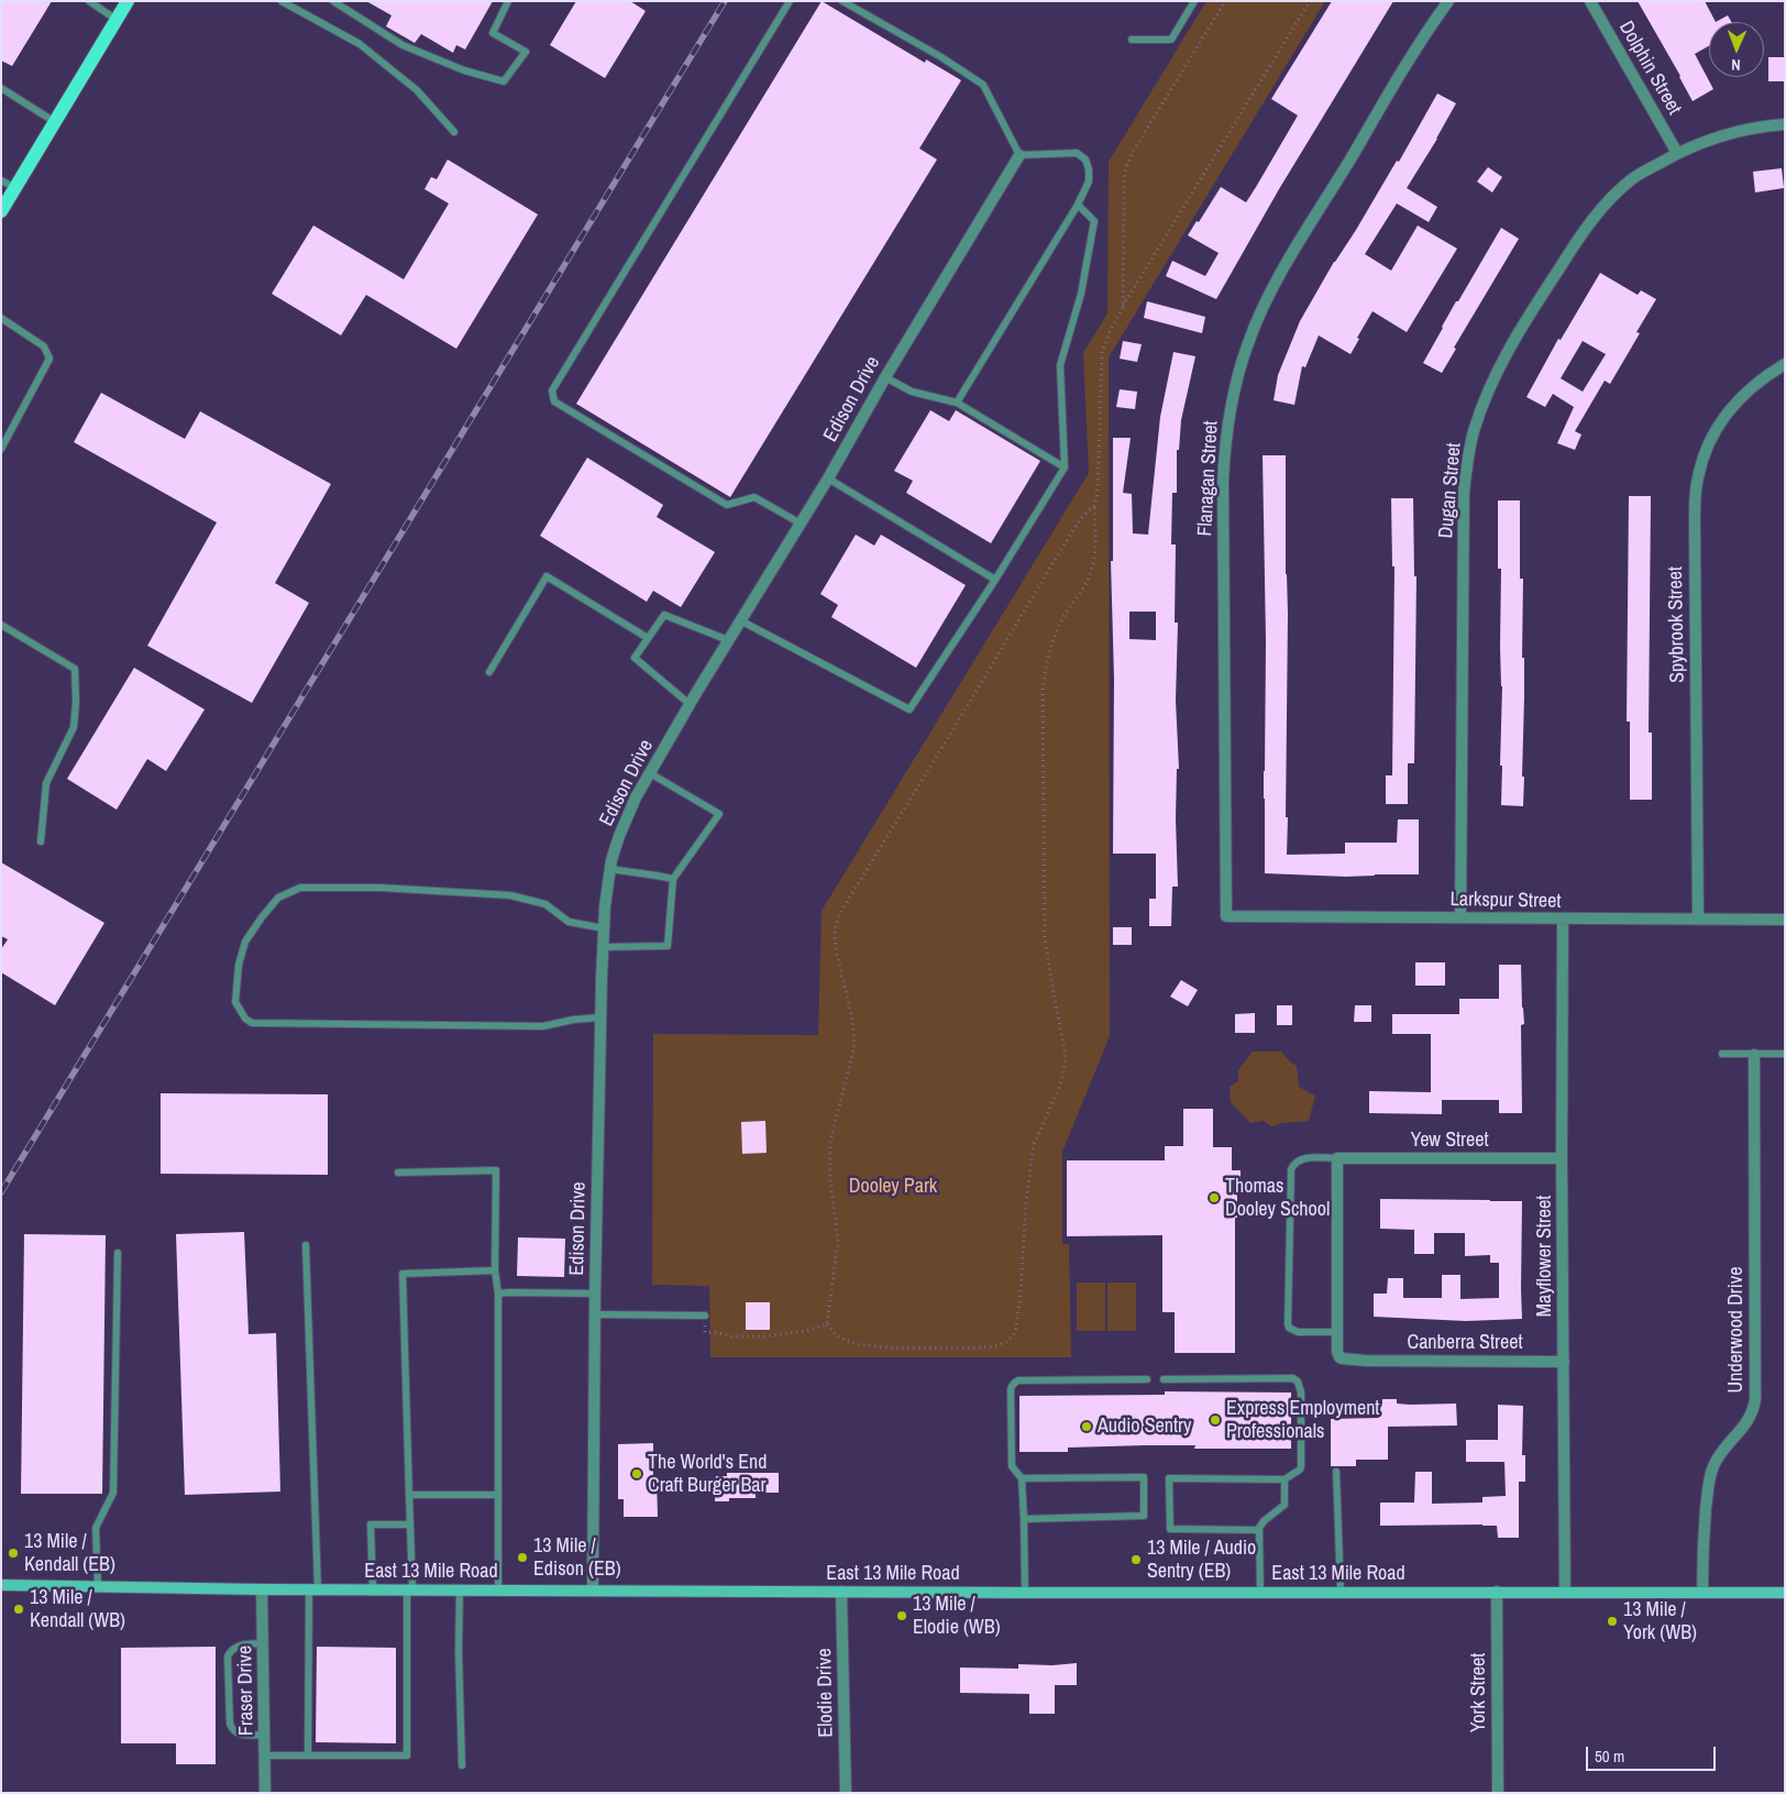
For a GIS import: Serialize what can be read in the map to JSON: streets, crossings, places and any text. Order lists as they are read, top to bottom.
{
  "streets": {
    "main road": ["East 13 Mile Road"],
    "street": [
      "Dolphin Street",
      "Edison Drive",
      "Flanagan Street",
      "Dugan Street",
      "Spybrook Street",
      "Larkspur Street",
      "Yew Street",
      "Mayflower Street",
      "Underwood Drive",
      "Canberra Street",
      "Fraser Drive",
      "Elodie Drive",
      "York Street"
    ]
  },
  "crossings": [
    ["Dolphin Street", "Dugan Street"],
    ["Edison Drive", "East 13 Mile Road"],
    ["Flanagan Street", "Larkspur Street"],
    ["Dugan Street", "Larkspur Street"],
    ["Spybrook Street", "Larkspur Street"],
    ["Larkspur Street", "Mayflower Street"],
    ["Yew Street", "Mayflower Street"],
    ["Mayflower Street", "Canberra Street"],
    ["Mayflower Street", "East 13 Mile Road"],
    ["Underwood Drive", "East 13 Mile Road"],
    ["East 13 Mile Road", "Fraser Drive"],
    ["East 13 Mile Road", "Elodie Drive"],
    ["East 13 Mile Road", "York Street"]
  ],
  "parks": ["Dooley Park"],
  "places": [
    "Thomas Dooley School",
    "Express Employment Professionals",
    "Audio Sentry",
    "The World's End Craft Burger Bar",
    "13 Mile / Kendall (EB)",
    "13 Mile / Edison (EB)",
    "13 Mile / Audio Sentry (EB)",
    "13 Mile / Kendall (WB)",
    "13 Mile / Elodie (WB)",
    "13 Mile / York (WB)"
  ],
  "scale_bar": "50 m",
  "north": "bottom"
}
